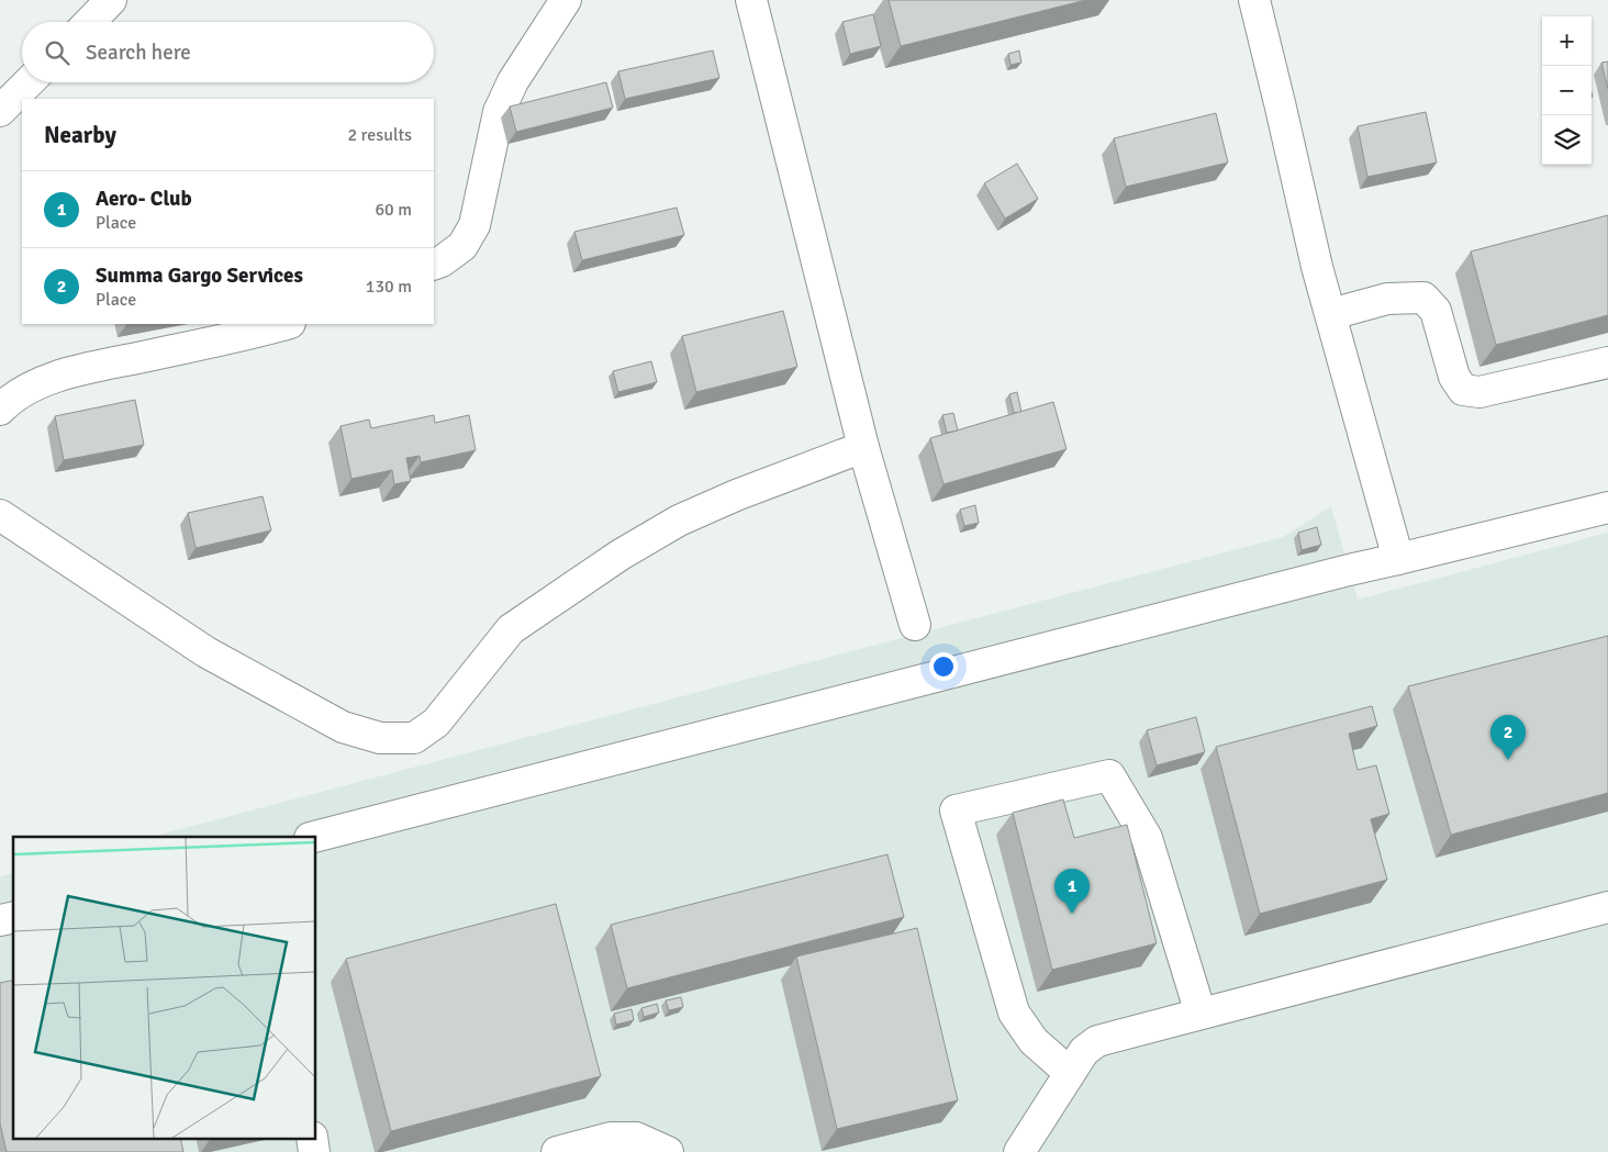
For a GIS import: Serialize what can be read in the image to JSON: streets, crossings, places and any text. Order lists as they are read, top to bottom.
{
  "page": {
    "map_buttons": ["+", "−"],
    "search": "Search here",
    "heading": ["Nearby", "2 results"],
    "list": [
      {
        "mark": "1",
        "name": "Aero- Club",
        "note": "Place",
        "value": "60 m"
      },
      {
        "mark": "2",
        "name": "Summa Gargo Services",
        "note": "Place",
        "value": "130 m"
      }
    ],
    "pins": ["2", "1"]
  }
}
